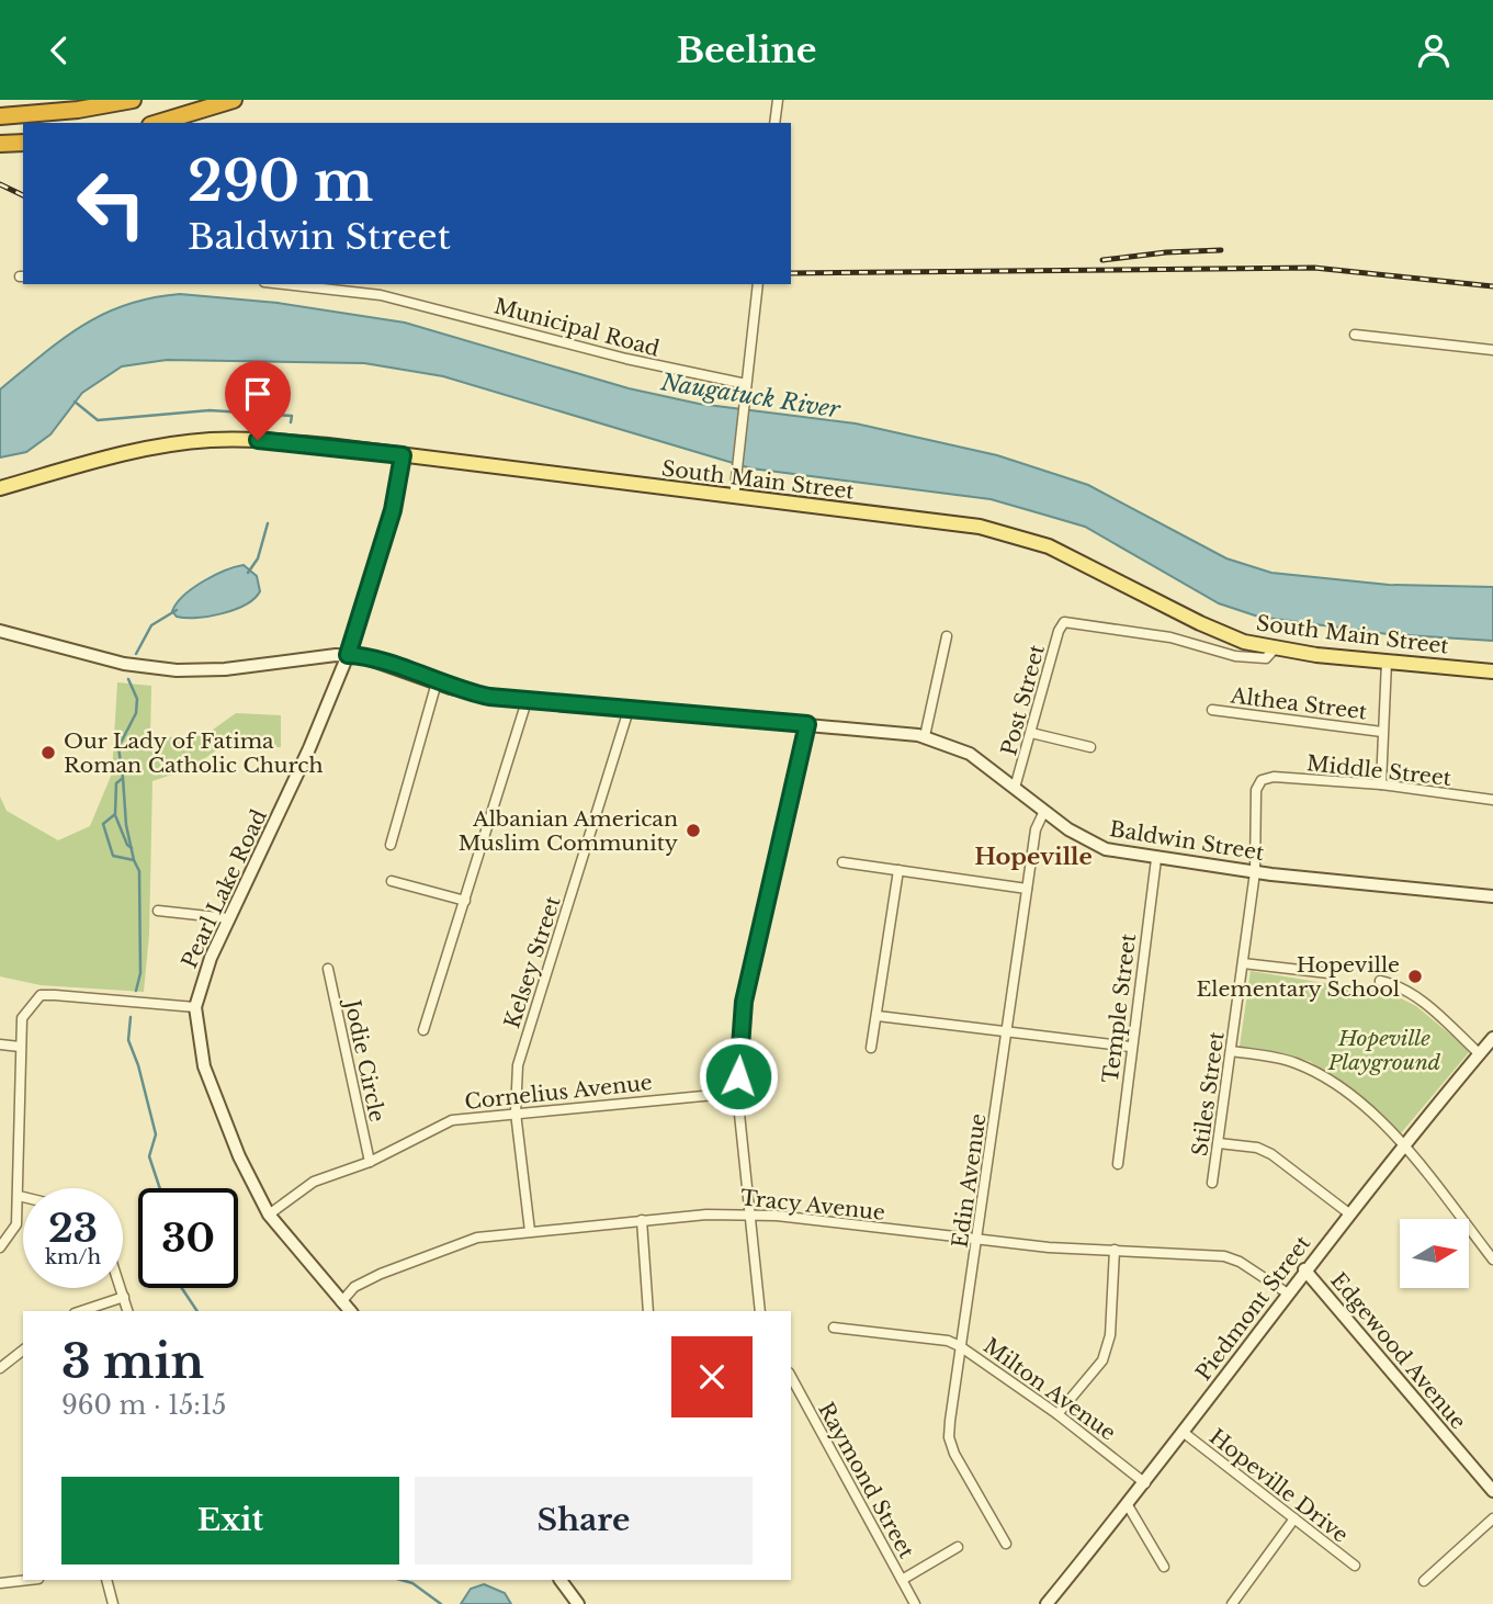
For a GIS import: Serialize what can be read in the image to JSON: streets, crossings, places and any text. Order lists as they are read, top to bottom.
{
  "streets": {
    "main road": [
      "South Main Street",
      "Baldwin Street",
      "Pearl Lake Road",
      "Piedmont Street",
      "Edgewood Avenue"
    ],
    "street": [
      "Municipal Road",
      "Post Street",
      "Althea Street",
      "Middle Street",
      "Kelsey Street",
      "Temple Street",
      "Jodie Circle",
      "Cornelius Avenue",
      "Stiles Street",
      "Edin Avenue",
      "Tracy Avenue",
      "Milton Avenue",
      "Raymond Street",
      "Hopeville Drive"
    ]
  },
  "crossings": [
    ["South Main Street", "Post Street"],
    ["South Main Street", "Pearl Lake Road"],
    ["Post Street", "Baldwin Street"],
    ["Middle Street", "Stiles Street"],
    ["Baldwin Street", "Pearl Lake Road"],
    ["Baldwin Street", "Kelsey Street"],
    ["Baldwin Street", "Temple Street"],
    ["Baldwin Street", "Stiles Street"],
    ["Baldwin Street", "Edin Avenue"],
    ["Pearl Lake Road", "Cornelius Avenue"],
    ["Pearl Lake Road", "Tracy Avenue"],
    ["Kelsey Street", "Cornelius Avenue"],
    ["Kelsey Street", "Tracy Avenue"],
    ["Jodie Circle", "Cornelius Avenue"],
    ["Edin Avenue", "Tracy Avenue"],
    ["Edin Avenue", "Milton Avenue"],
    ["Tracy Avenue", "Piedmont Street"],
    ["Piedmont Street", "Edgewood Avenue"],
    ["Piedmont Street", "Milton Avenue"],
    ["Piedmont Street", "Hopeville Drive"]
  ],
  "districts": ["Hopeville"],
  "water": ["Naugatuck River"],
  "parks": ["Hopeville Playground"],
  "places": ["Our Lady of Fatima Roman Catholic Church", "Albanian American Muslim Community", "Hopeville Elementary School"],
  "north": "right",
  "page": {
    "header": "Beeline",
    "turn": ["290 m", "Baldwin Street"],
    "speed": "23 km/h",
    "limit": "30",
    "heading": ["3 min", "960 m · 15:15"],
    "buttons": ["Exit", "Share"]
  }
}
